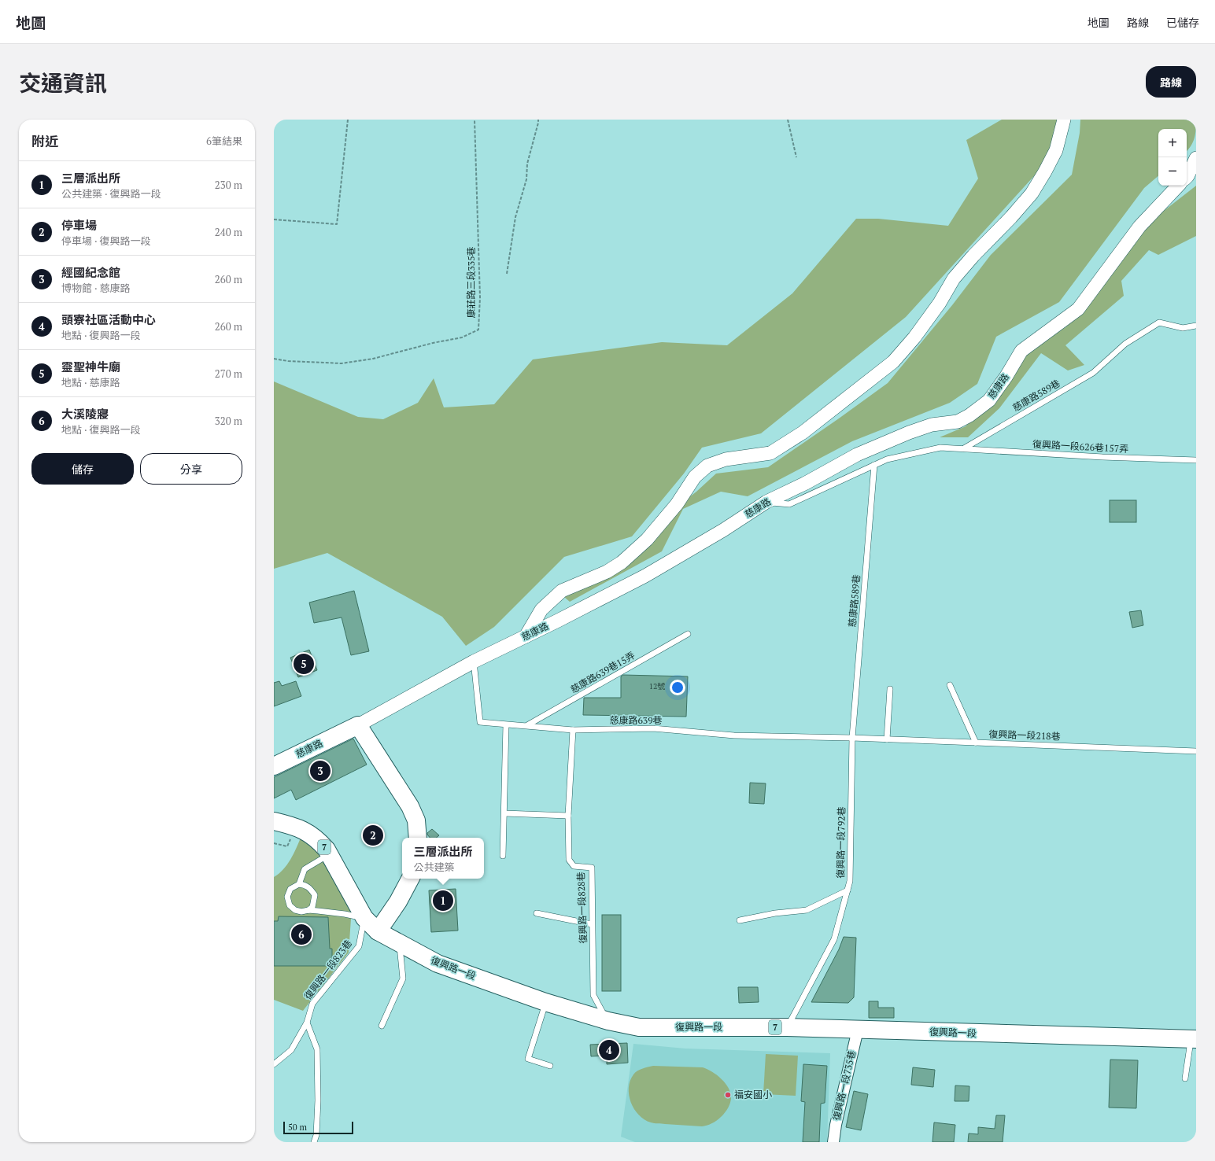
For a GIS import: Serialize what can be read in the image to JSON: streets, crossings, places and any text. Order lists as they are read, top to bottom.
{
  "streets": {
    "main road": ["慈康路", "7", "復興路一段"],
    "street": ["復興路一段735巷"],
    "lane": [
      "慈康路589巷",
      "復興路一段626巷157弄",
      "慈康路639巷15弄",
      "慈康路639巷",
      "復興路一段218巷",
      "復興路一段792巷",
      "復興路一段828巷",
      "復興路一段823巷"
    ],
    "path": ["康莊路三段335巷"]
  },
  "crossings": [
    ["慈康路", "慈康路639巷"],
    ["慈康路589巷", "復興路一段626巷157弄"],
    ["慈康路589巷", "慈康路639巷"],
    ["慈康路589巷", "復興路一段218巷"],
    ["慈康路589巷", "復興路一段792巷"],
    ["慈康路639巷15弄", "慈康路639巷"],
    ["慈康路639巷", "復興路一段218巷"],
    ["慈康路639巷", "復興路一段792巷"],
    ["慈康路639巷", "復興路一段828巷"],
    ["復興路一段218巷", "復興路一段792巷"],
    ["復興路一段792巷", "復興路一段"],
    ["復興路一段828巷", "復興路一段"],
    ["復興路一段", "復興路一段823巷"],
    ["復興路一段", "復興路一段735巷"]
  ],
  "places": ["福安國小"],
  "house_numbers": ["12號"],
  "scale_bar": "50 m",
  "page": {
    "header": "地圖",
    "nav": ["地圖", "路線", "已儲存"],
    "title": "交通資訊",
    "buttons": [
      "路線",
      ["儲存", "分享"]
    ],
    "heading": ["附近", "6筆結果"],
    "map_buttons": ["+", "−"],
    "list": [
      {
        "mark": "1",
        "name": "三層派出所",
        "note": "公共建築 · 復興路一段",
        "value": "230 m"
      },
      {
        "mark": "2",
        "name": "停車場",
        "note": "停車場 · 復興路一段",
        "value": "240 m"
      },
      {
        "mark": "3",
        "name": "經國紀念館",
        "note": "博物館 · 慈康路",
        "value": "260 m"
      },
      {
        "mark": "4",
        "name": "頭寮社區活動中心",
        "note": "地點 · 復興路一段",
        "value": "260 m"
      },
      {
        "mark": "5",
        "name": "靈聖神牛廟",
        "note": "地點 · 慈康路",
        "value": "270 m"
      },
      {
        "mark": "6",
        "name": "大溪陵寢",
        "note": "地點 · 復興路一段",
        "value": "320 m"
      }
    ],
    "pins": [
      "5",
      "3",
      "2",
      "1",
      "6",
      "4"
    ],
    "popup": ["三層派出所", "公共建築"],
    "scale": "50 m"
  }
}
